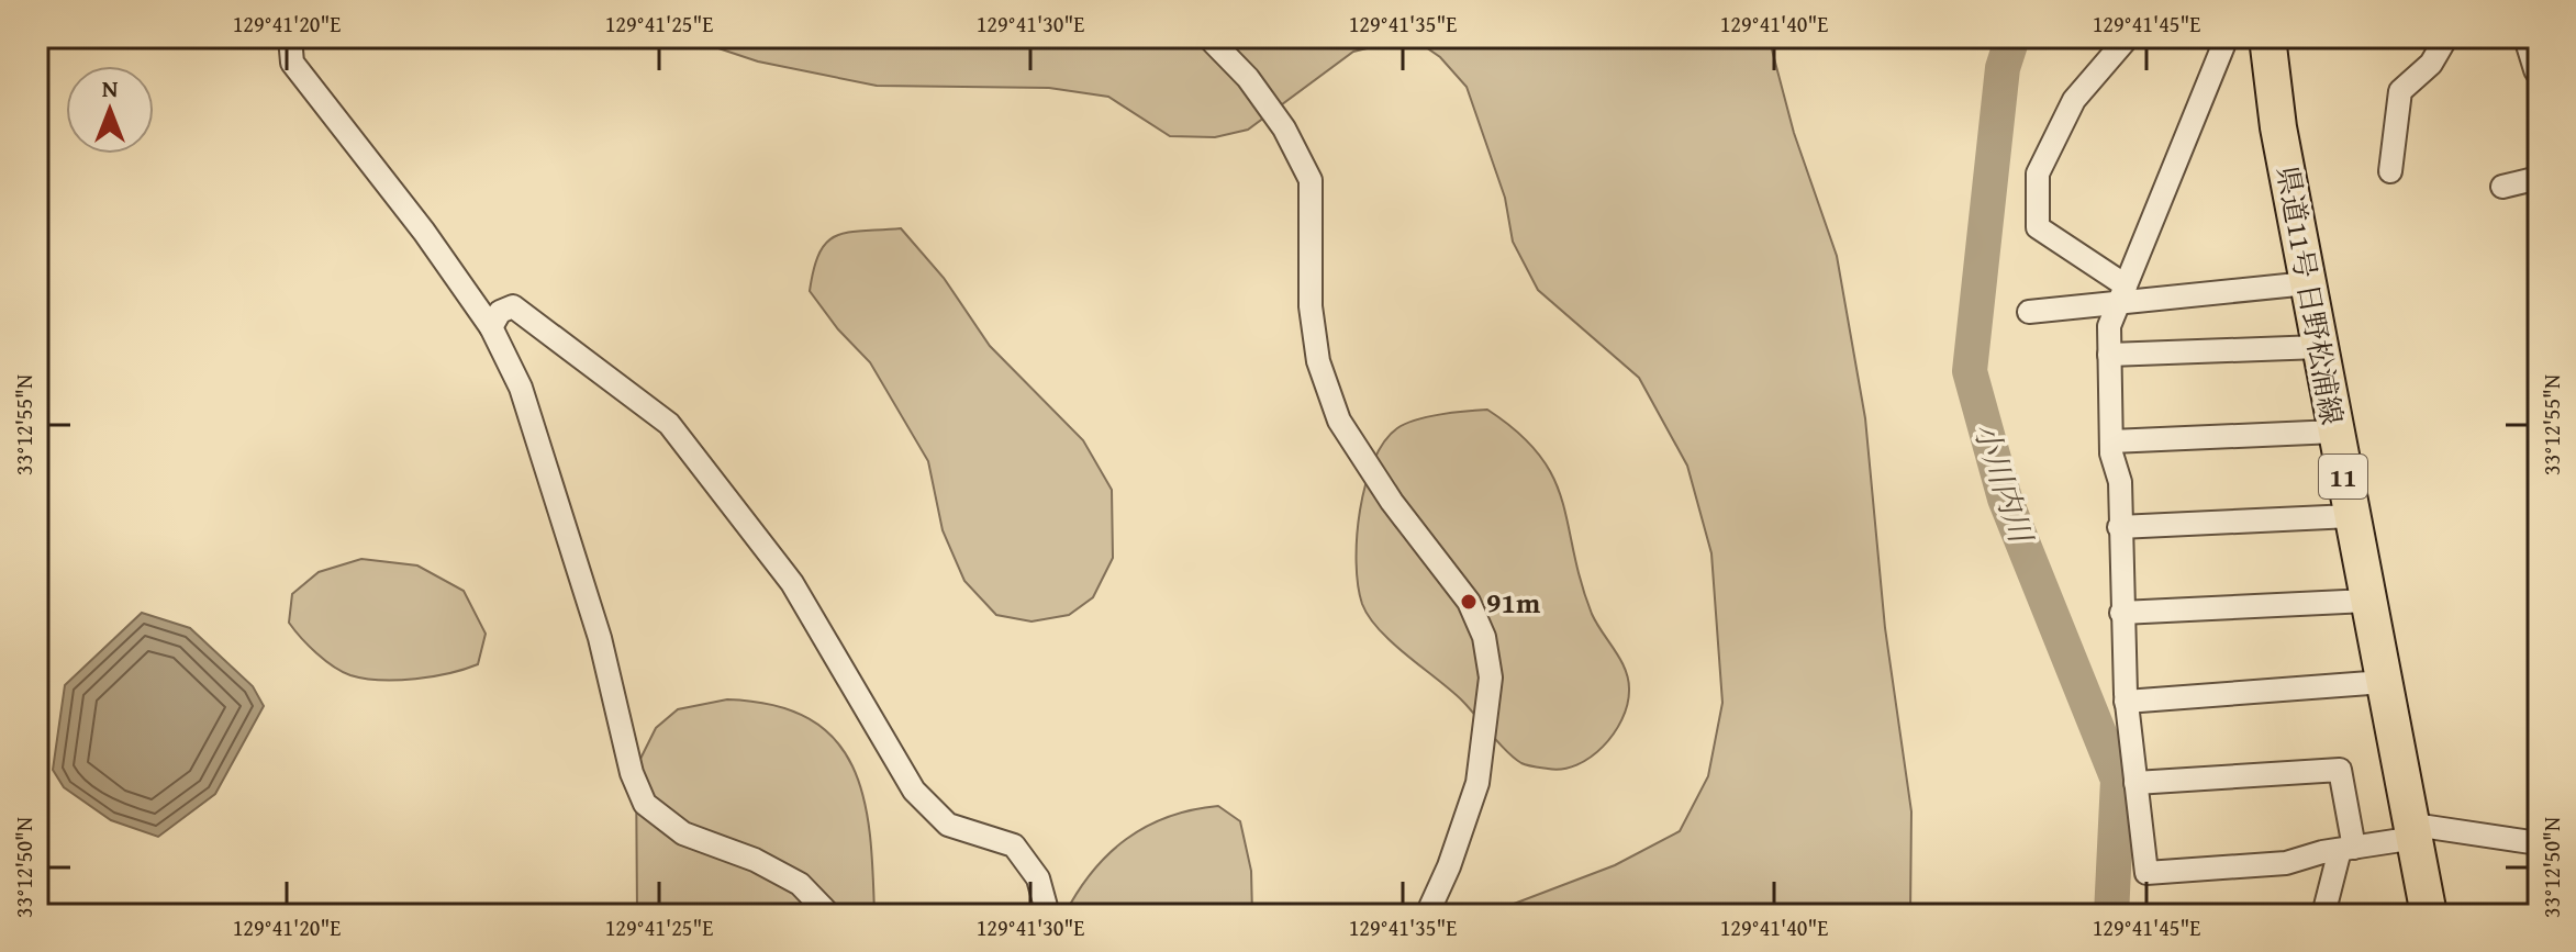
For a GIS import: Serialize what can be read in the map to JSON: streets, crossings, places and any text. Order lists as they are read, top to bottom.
{
  "streets": {
    "main road": ["県道11号 日野松浦線", "11"]
  },
  "water": ["小川内川"],
  "places": ["91m"],
  "north": "top",
  "coordinates": [
    "129°41'20\"E",
    "129°41'25\"E",
    "129°41'30\"E",
    "129°41'35\"E",
    "129°41'40\"E",
    "129°41'45\"E",
    "33°12'55\"N",
    "33°12'50\"N"
  ]
}
